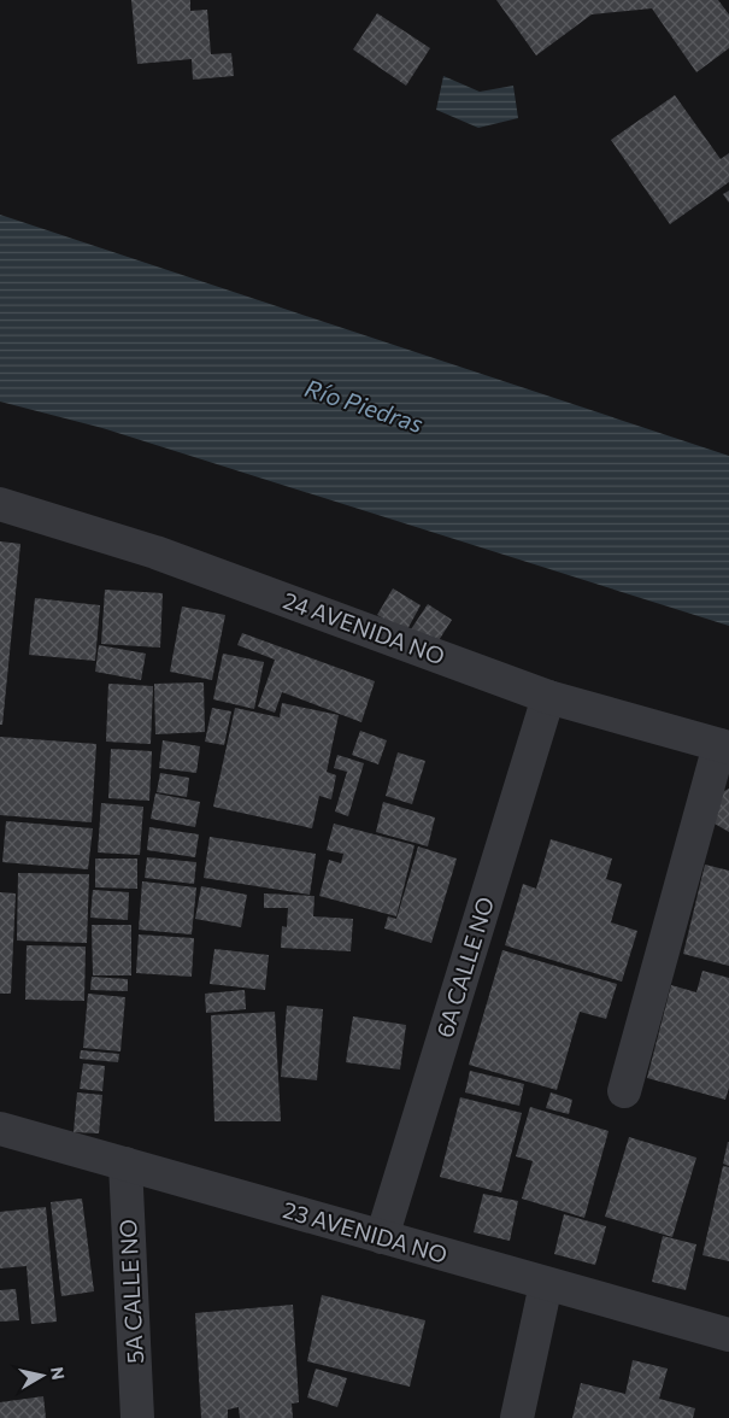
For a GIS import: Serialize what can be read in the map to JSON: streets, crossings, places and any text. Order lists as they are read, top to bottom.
{
  "streets": {
    "street": [
      "24 AVENIDA NO",
      "6A CALLE NO",
      "23 AVENIDA NO",
      "5A CALLE NO"
    ]
  },
  "crossings": [
    ["24 AVENIDA NO", "6A CALLE NO"],
    ["6A CALLE NO", "23 AVENIDA NO"],
    ["23 AVENIDA NO", "5A CALLE NO"]
  ],
  "water": ["Río Piedras"],
  "north": "right"
}
